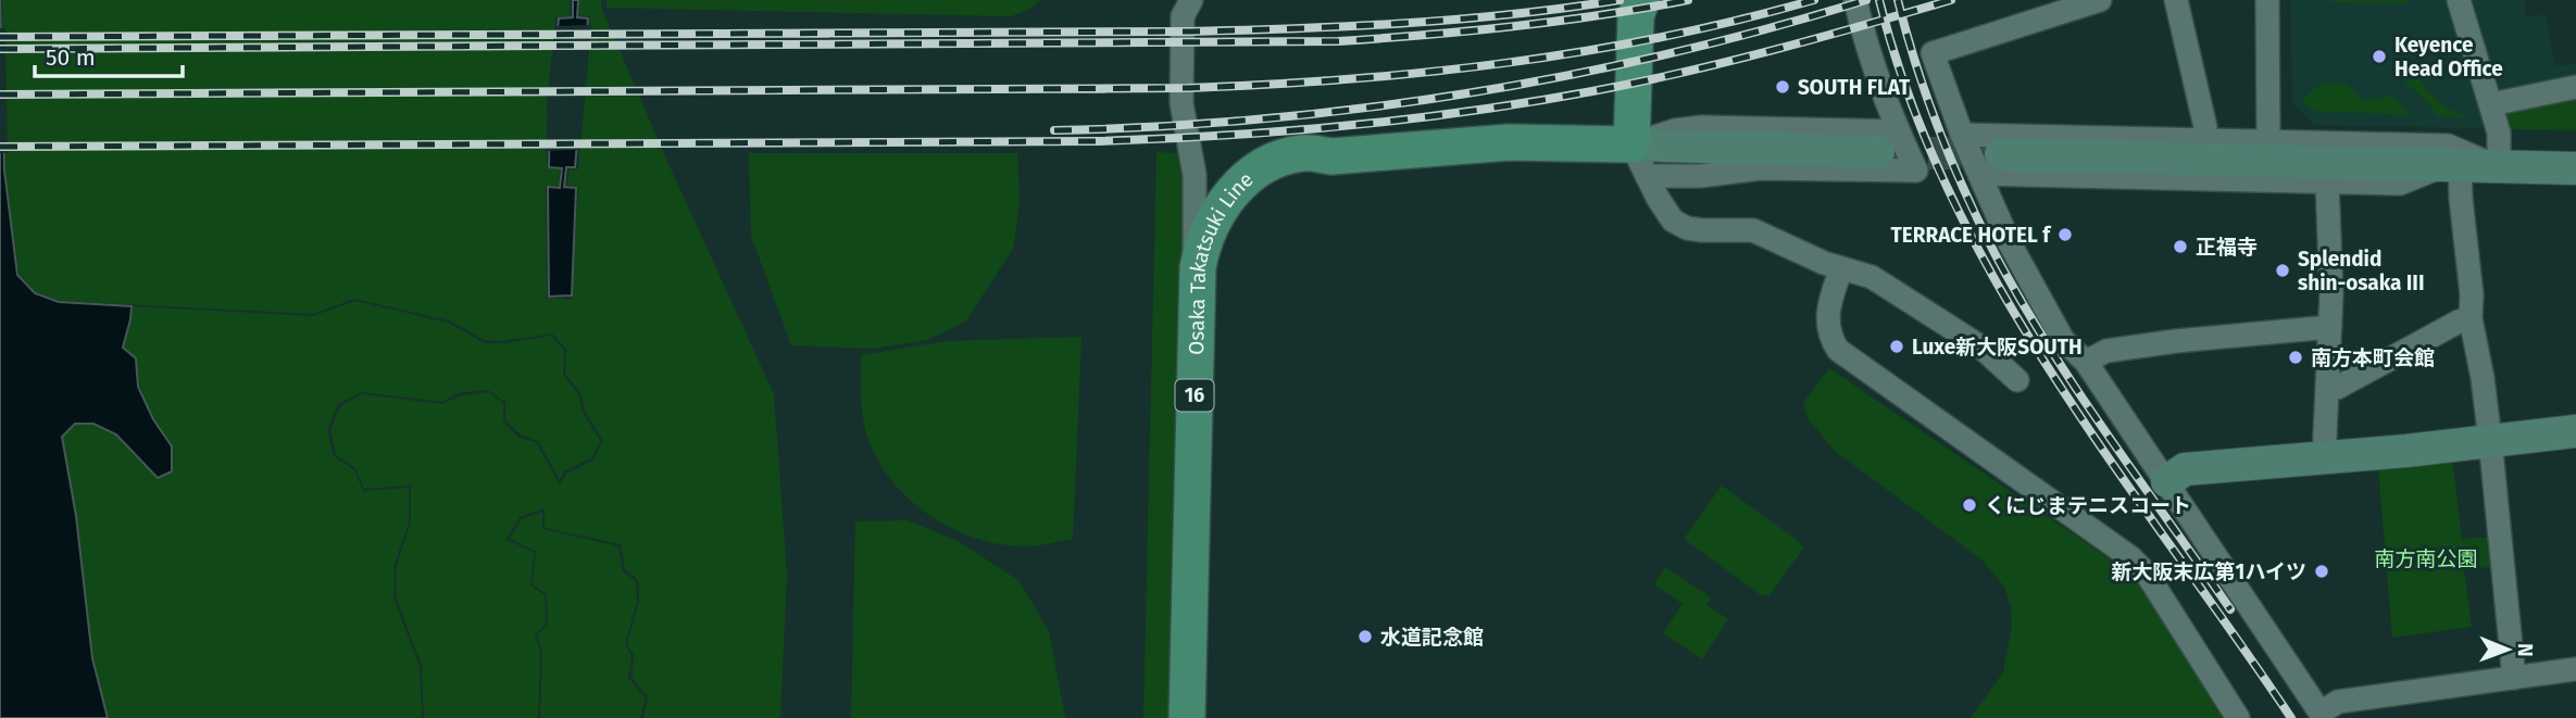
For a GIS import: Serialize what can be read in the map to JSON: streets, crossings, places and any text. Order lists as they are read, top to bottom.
{
  "streets": {
    "main road": ["Osaka Takatsuki Line", "16"]
  },
  "parks": ["南方南公園"],
  "places": [
    "Keyence Head Office",
    "SOUTH FLAT",
    "TERRACE HOTEL f",
    "正福寺",
    "Splendid shin-osaka III",
    "Luxe新大阪SOUTH",
    "南方本町会館",
    "くにじまテニスコート",
    "新大阪末広第1ハイツ",
    "水道記念館"
  ],
  "scale_bar": "50 m",
  "north": "right"
}
